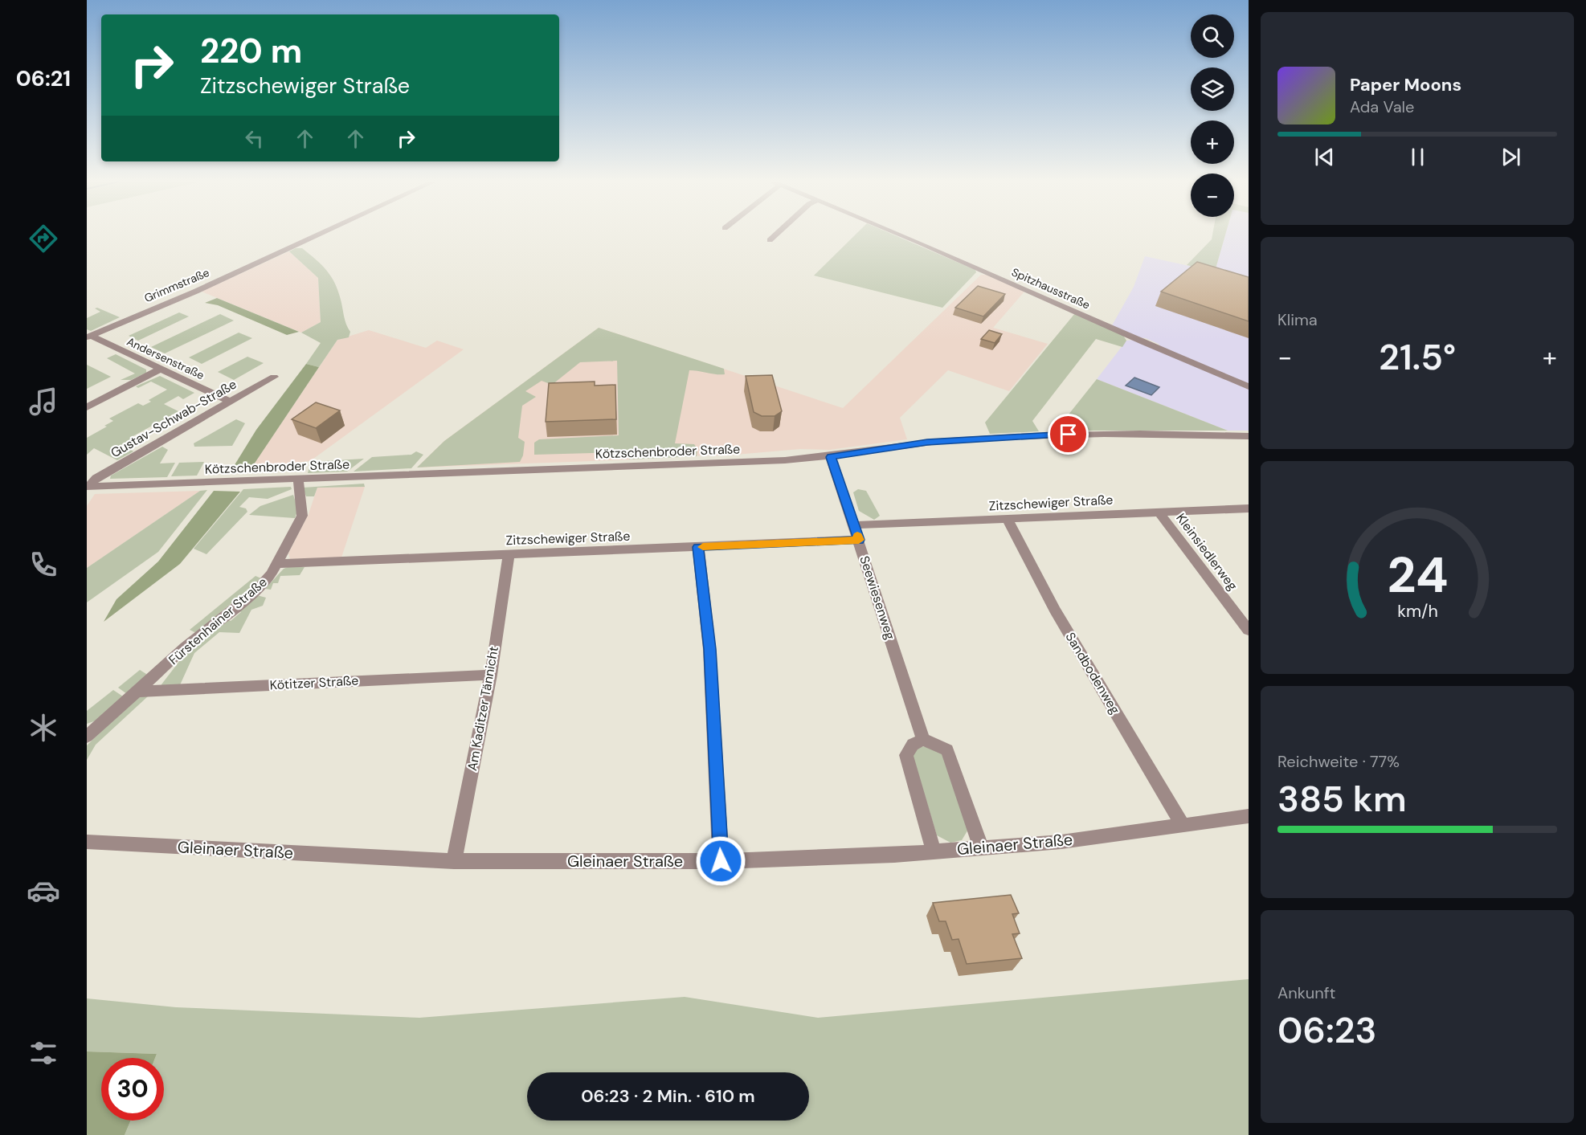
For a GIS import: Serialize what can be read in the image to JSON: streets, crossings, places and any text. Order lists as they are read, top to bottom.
{
  "streets": {
    "street": [
      "Grimmstraße",
      "Spitzhausstraße",
      "Andersenstraße",
      "Gustav-Schwab-Straße",
      "Kötzschenbroder Straße",
      "Zitzschewiger Straße",
      "Kleinsiedlerweg",
      "Seewiesenweg",
      "Fürstenhainer Straße",
      "Sandbodenweg",
      "Kötitzer Straße",
      "Am Kaditzer Tännicht",
      "Gleinaer Straße"
    ]
  },
  "crossings": [
    ["Grimmstraße", "Andersenstraße"],
    ["Andersenstraße", "Gustav-Schwab-Straße"],
    ["Gustav-Schwab-Straße", "Kötzschenbroder Straße"],
    ["Kötzschenbroder Straße", "Seewiesenweg"],
    ["Kötzschenbroder Straße", "Fürstenhainer Straße"],
    ["Zitzschewiger Straße", "Kleinsiedlerweg"],
    ["Zitzschewiger Straße", "Seewiesenweg"],
    ["Zitzschewiger Straße", "Fürstenhainer Straße"],
    ["Zitzschewiger Straße", "Sandbodenweg"],
    ["Zitzschewiger Straße", "Am Kaditzer Tännicht"],
    ["Fürstenhainer Straße", "Kötitzer Straße"],
    ["Sandbodenweg", "Gleinaer Straße"],
    ["Kötitzer Straße", "Am Kaditzer Tännicht"],
    ["Am Kaditzer Tännicht", "Gleinaer Straße"]
  ],
  "page": {
    "tabs": "06:21",
    "map_buttons": ["+", "−"],
    "turn": ["220 m", "Zitzschewiger Straße"],
    "song": ["Paper Moons", "Ada Vale"],
    "tile": [
      "Klima",
      ["Reichweite · 77%", "385 km"],
      ["Ankunft", "06:23"]
    ],
    "heat": ["−", "21.5°", "+"],
    "limit": "30",
    "trip": "06:23 · 2 Min. · 610 m",
    "gauge": ["24", "km/h"]
  }
}
